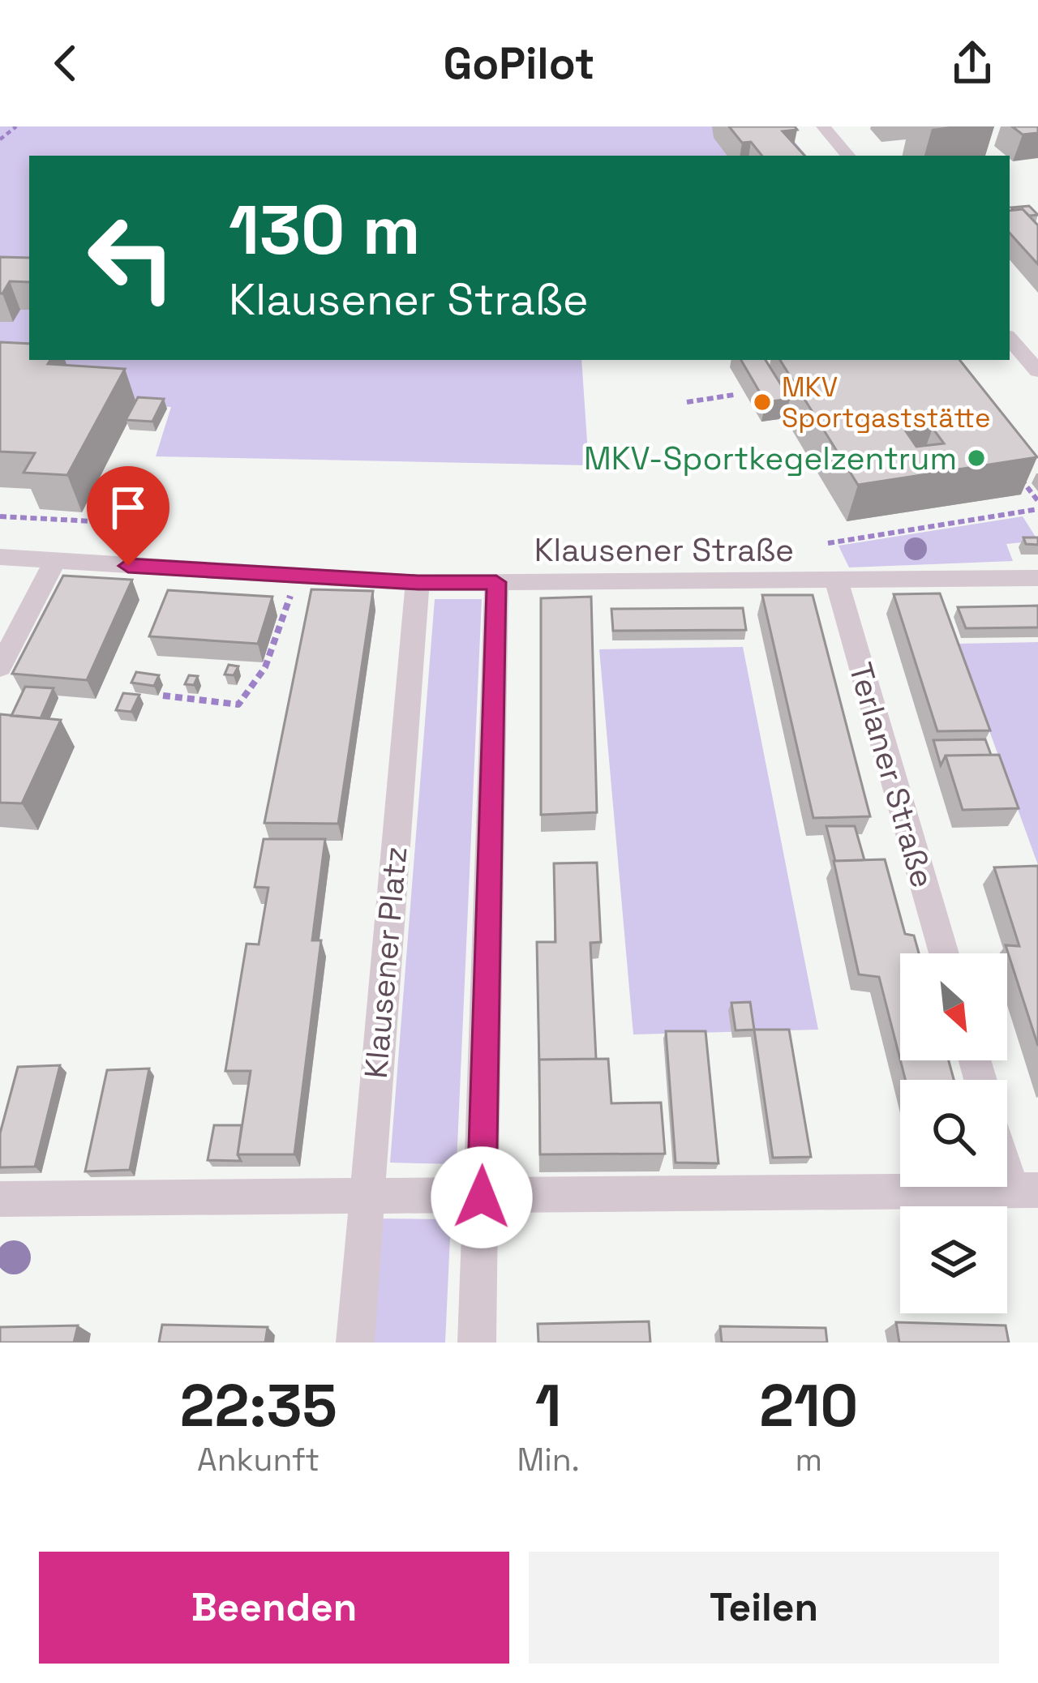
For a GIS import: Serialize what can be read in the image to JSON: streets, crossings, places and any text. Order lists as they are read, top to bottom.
{
  "streets": {
    "street": ["Klausener Straße", "Terlaner Straße", "Klausener Platz"]
  },
  "crossings": [
    ["Klausener Straße", "Terlaner Straße"],
    ["Klausener Straße", "Klausener Platz"]
  ],
  "places": ["MKV Sportgaststätte", "MKV-Sportkegelzentrum"],
  "north": "bottom right",
  "page": {
    "header": "GoPilot",
    "turn": ["130 m", "Klausener Straße"],
    "eta": [
      "22:35",
      "Ankunft",
      "1",
      "Min.",
      "210",
      "m"
    ],
    "buttons": ["Beenden", "Teilen"]
  }
}
